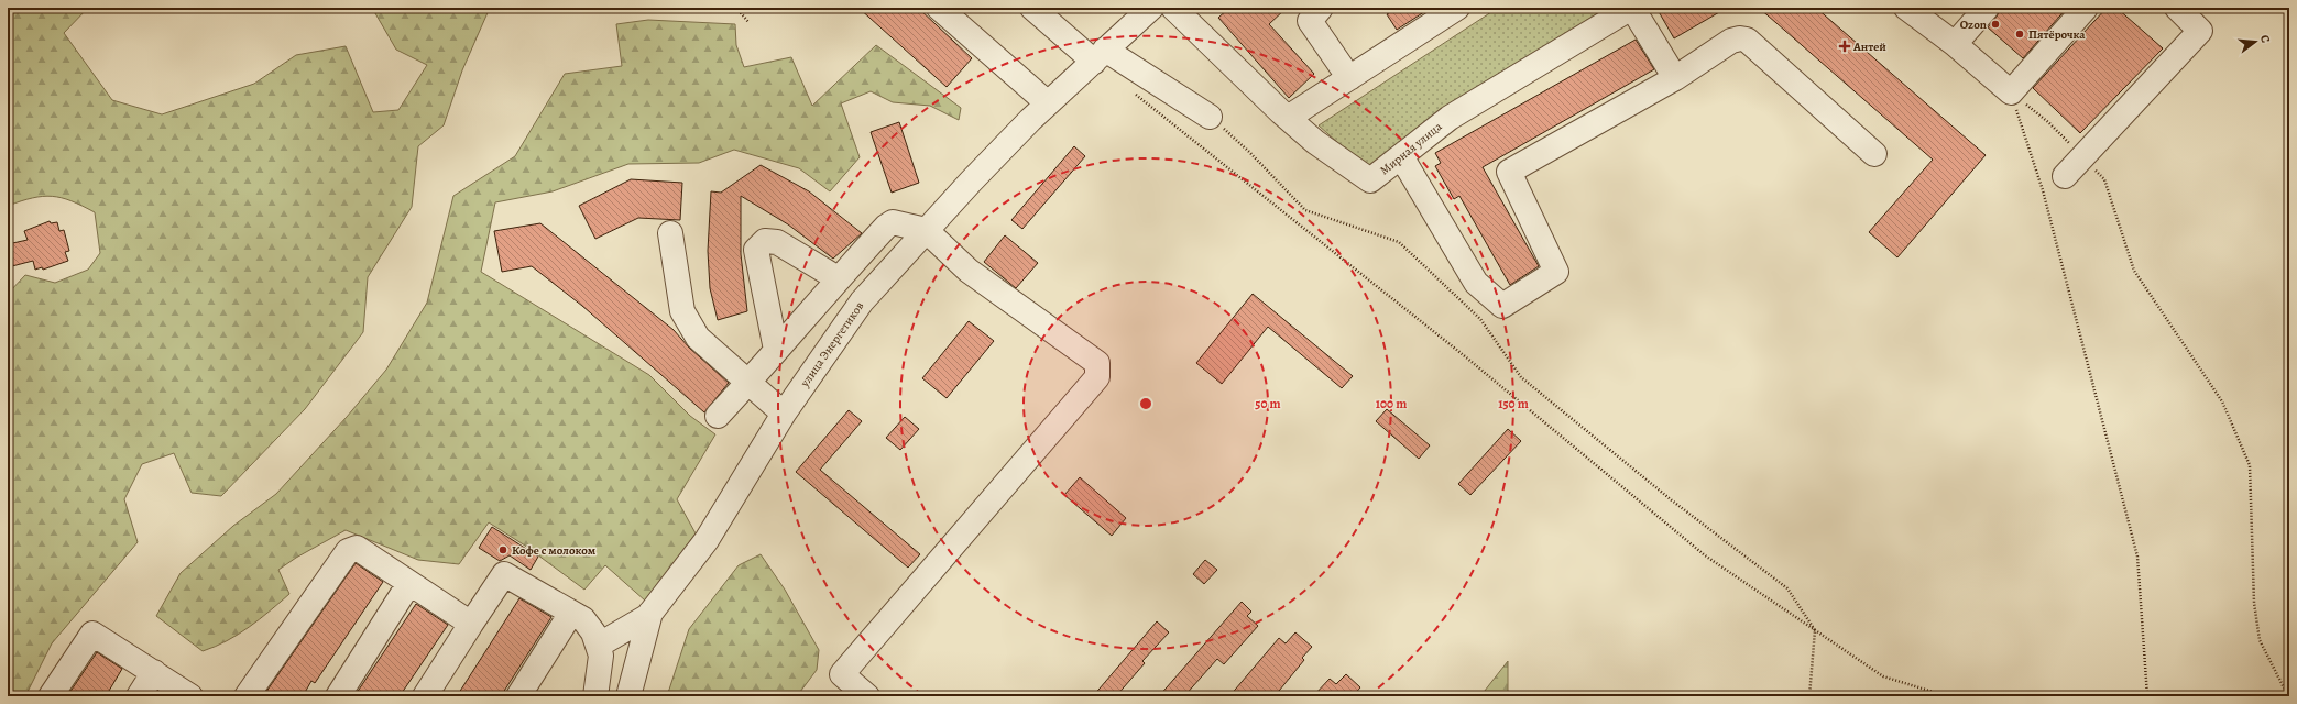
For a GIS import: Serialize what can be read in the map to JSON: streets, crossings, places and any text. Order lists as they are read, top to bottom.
{
  "streets": {
    "street": ["Мирная улица", "улица Энергетиков"]
  },
  "places": {
    "other": ["Ozon", "Пятёрочка", "Кофе с молоком"],
    "health": ["Антей"]
  },
  "north": "right",
  "rings": ["50 m", "100 m", "150 m"]
}
